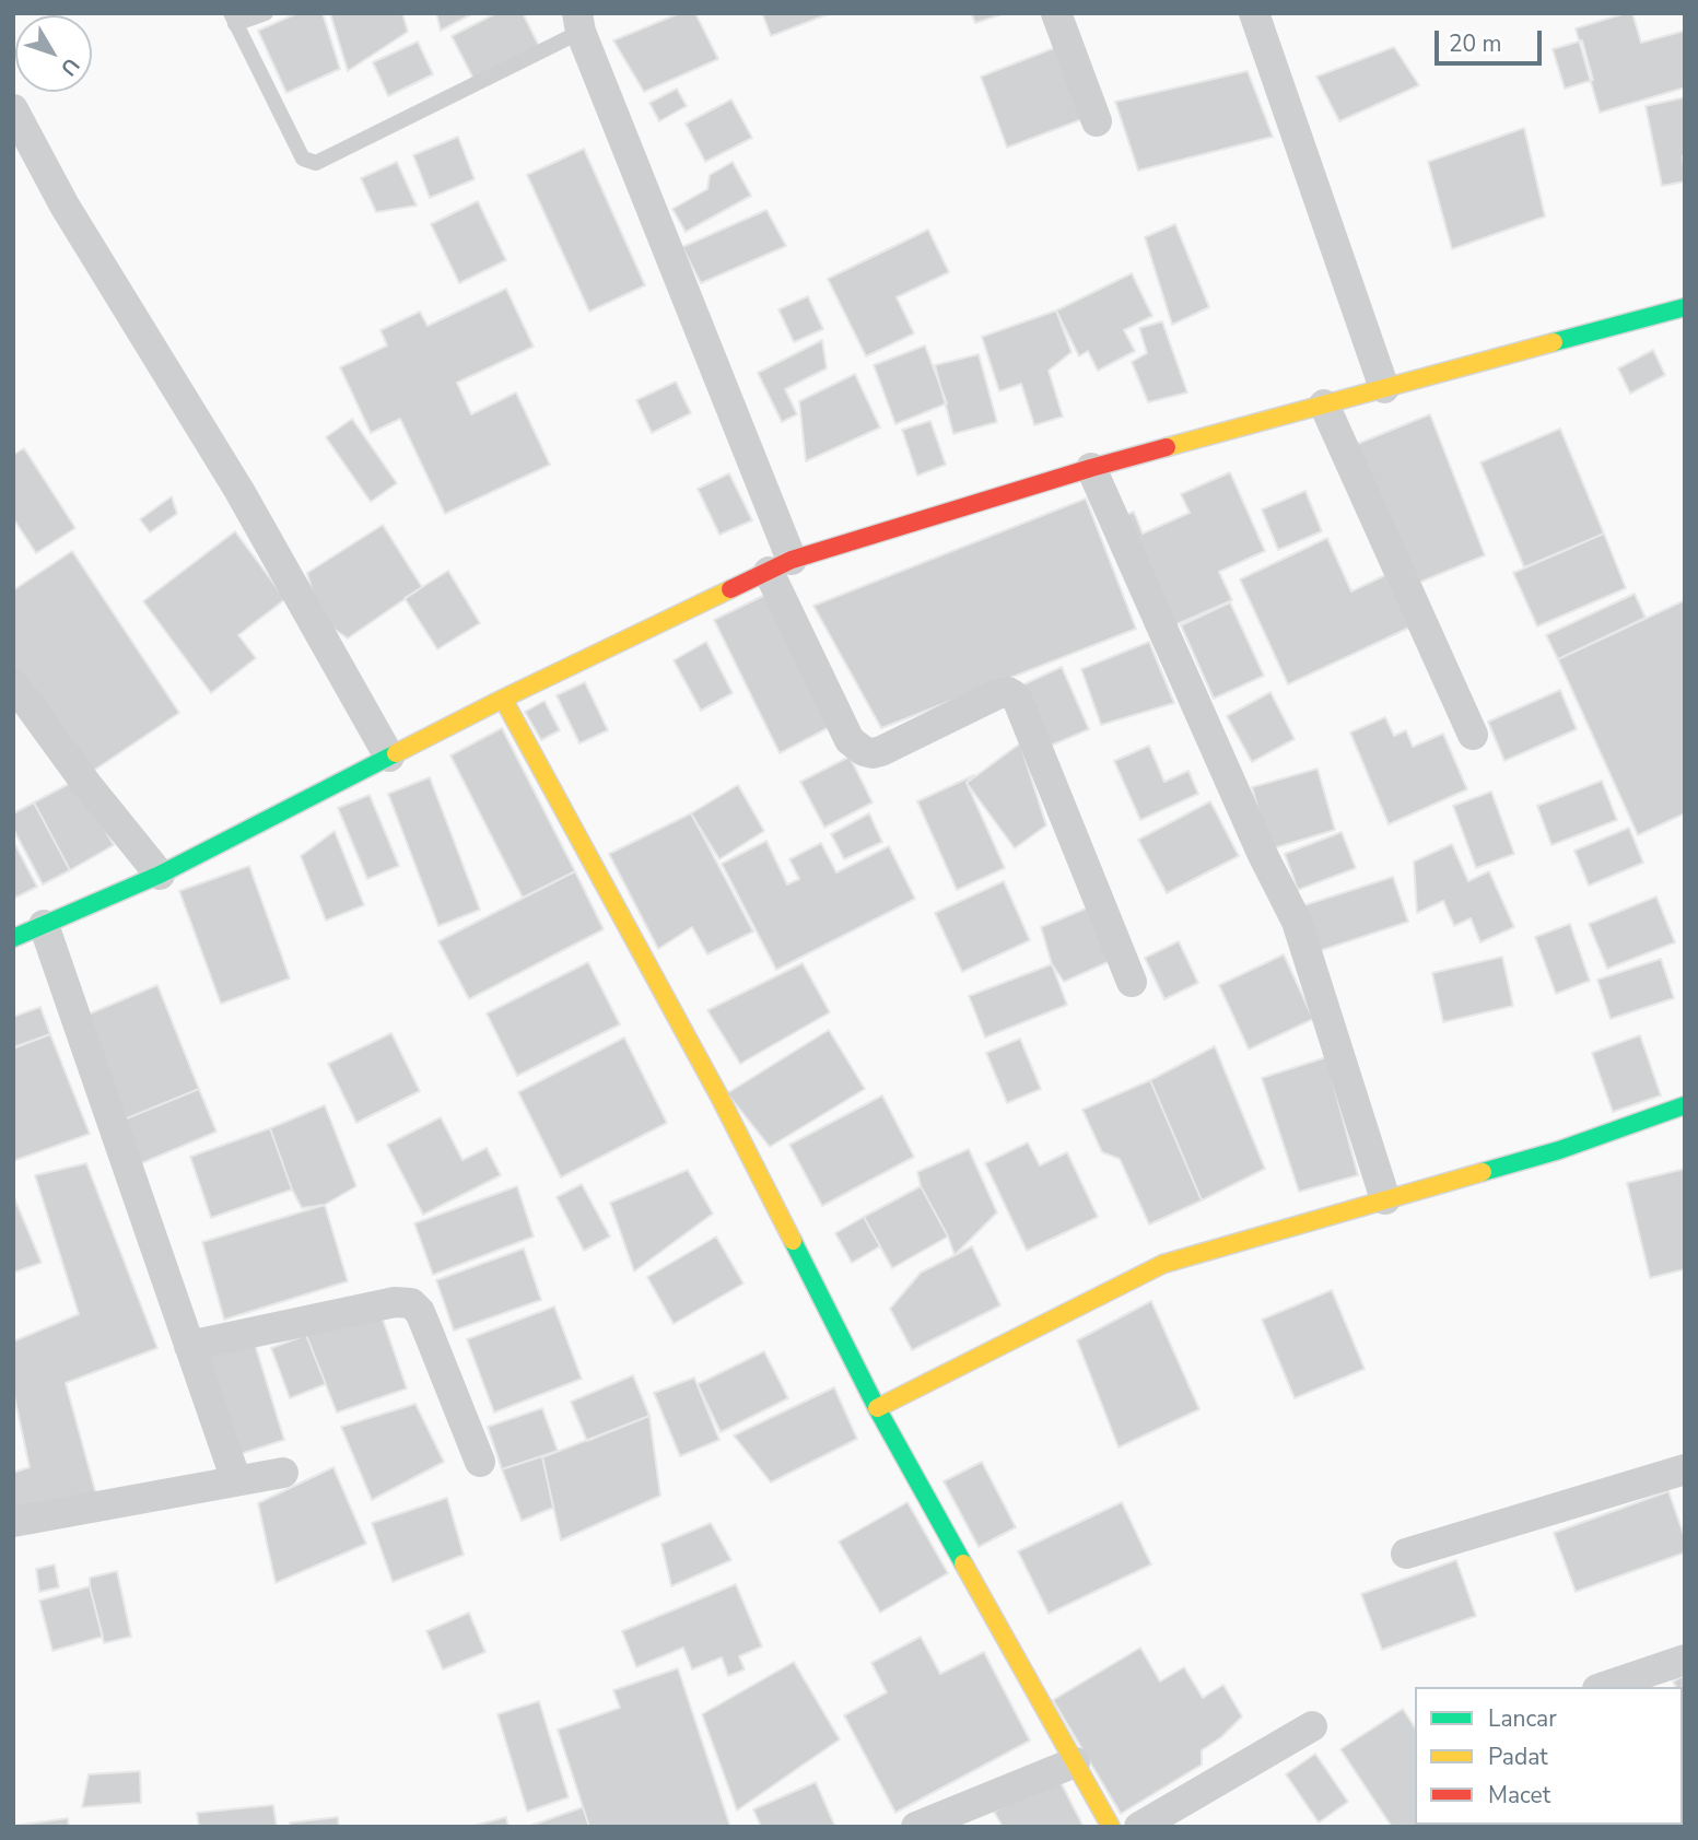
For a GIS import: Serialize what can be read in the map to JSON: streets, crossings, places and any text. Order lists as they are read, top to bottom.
{
  "legend": ["Lancar", "Padat", "Macet"],
  "scale_bar": "20 m",
  "north": "bottom right"
}
